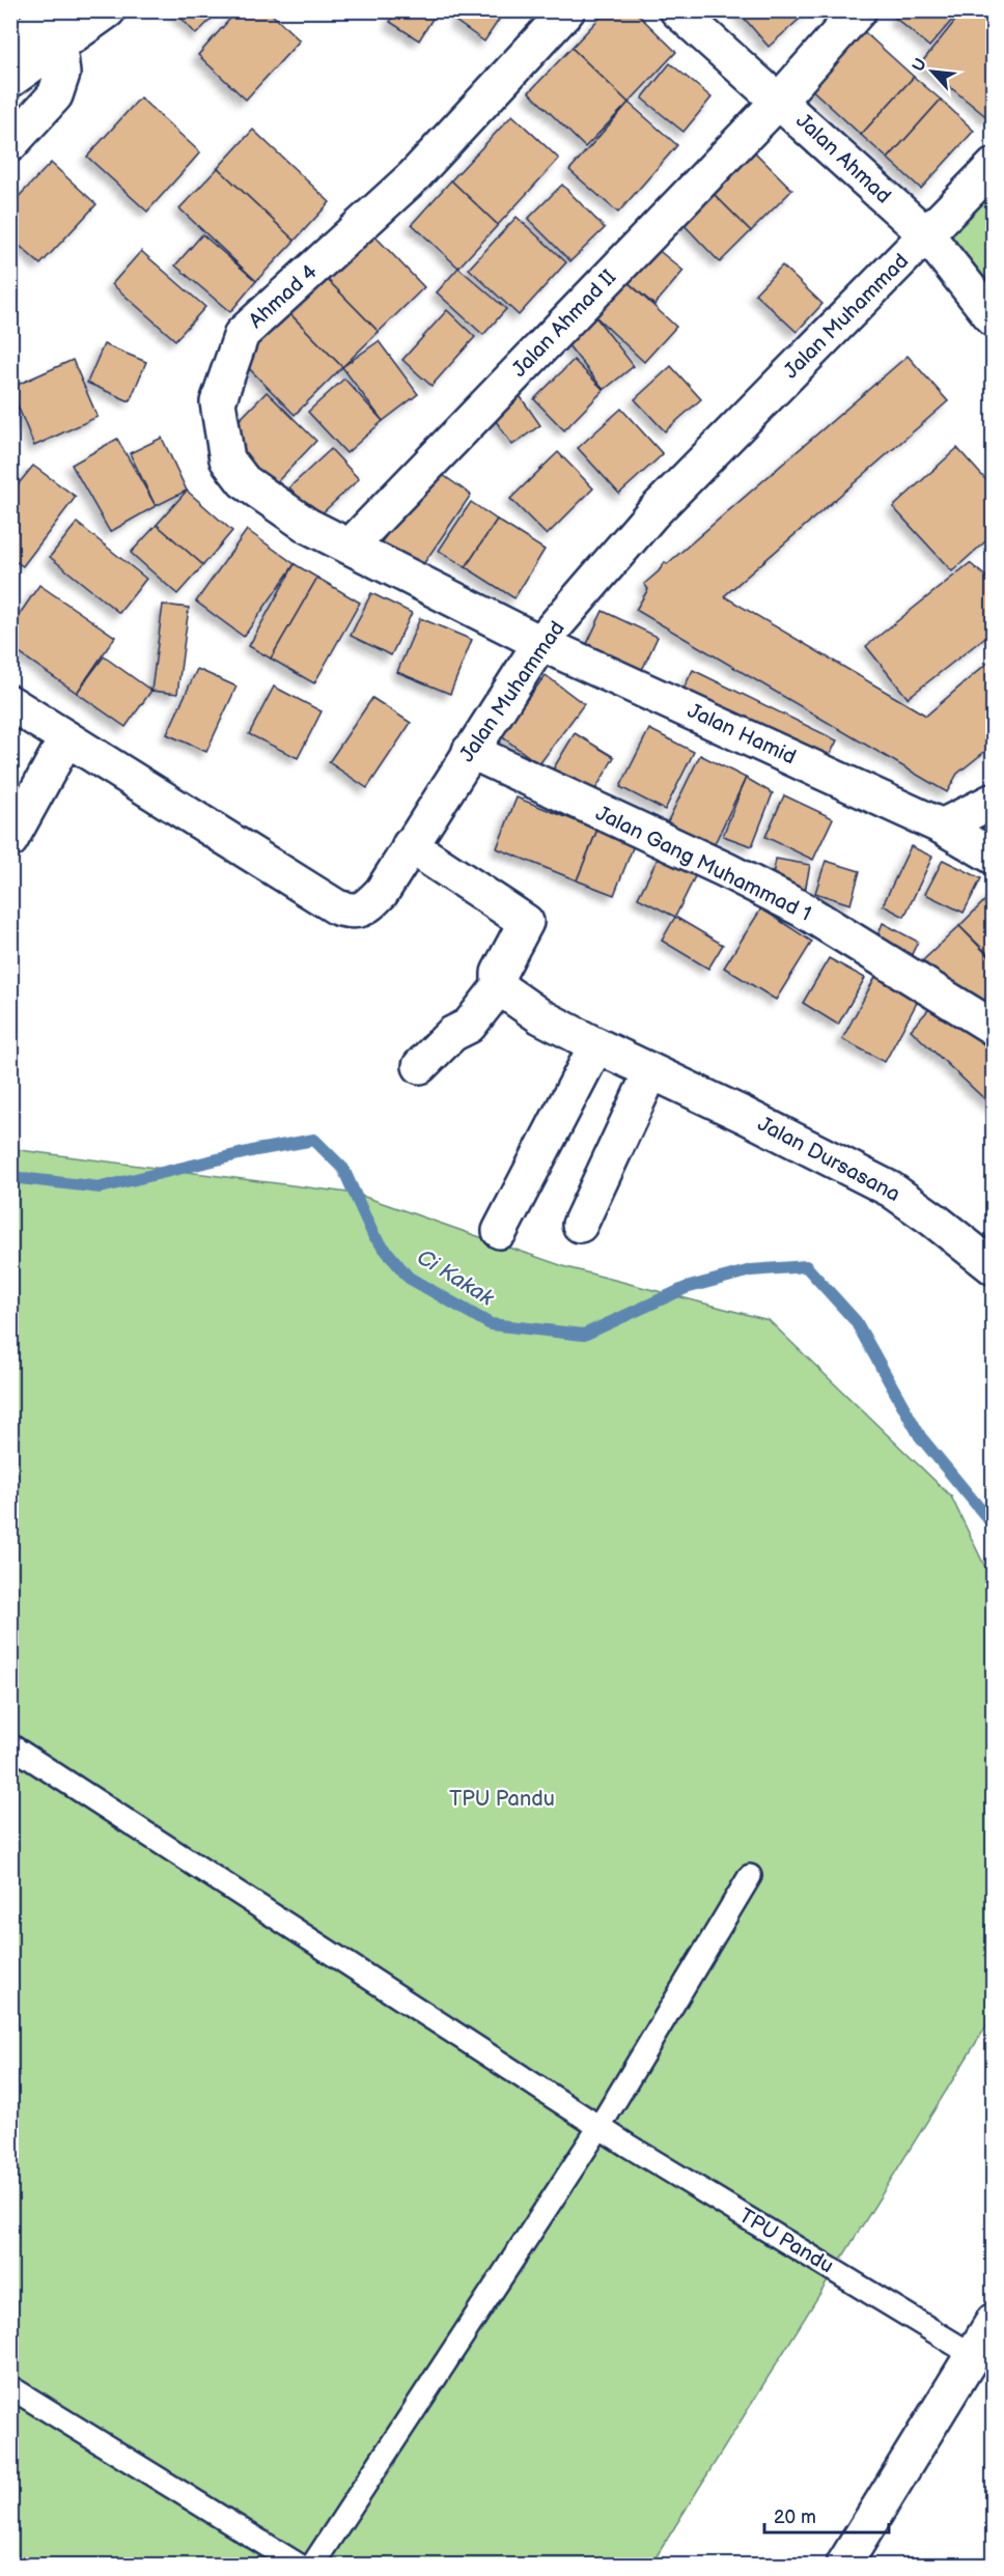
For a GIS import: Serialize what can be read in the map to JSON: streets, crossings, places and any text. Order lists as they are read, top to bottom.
{
  "streets": {
    "main road": [
      "Jalan Ahmad",
      "Ahmad 4",
      "Jalan Muhammad",
      "Jalan Ahmad II",
      "Jalan Hamid",
      "Jalan Gang Muhammad 1",
      "Jalan Dursasana"
    ],
    "lane": ["TPU Pandu"]
  },
  "crossings": [
    ["Jalan Ahmad", "Jalan Muhammad"],
    ["Jalan Ahmad", "Jalan Ahmad II"],
    ["Ahmad 4", "Jalan Muhammad"],
    ["Ahmad 4", "Jalan Ahmad II"],
    ["Ahmad 4", "Jalan Hamid"],
    ["Jalan Muhammad", "Jalan Hamid"],
    ["Jalan Muhammad", "Jalan Gang Muhammad 1"]
  ],
  "water": ["Ci Kakak"],
  "parks": ["TPU Pandu"],
  "scale_bar": "20 m",
  "north": "top left"
}
